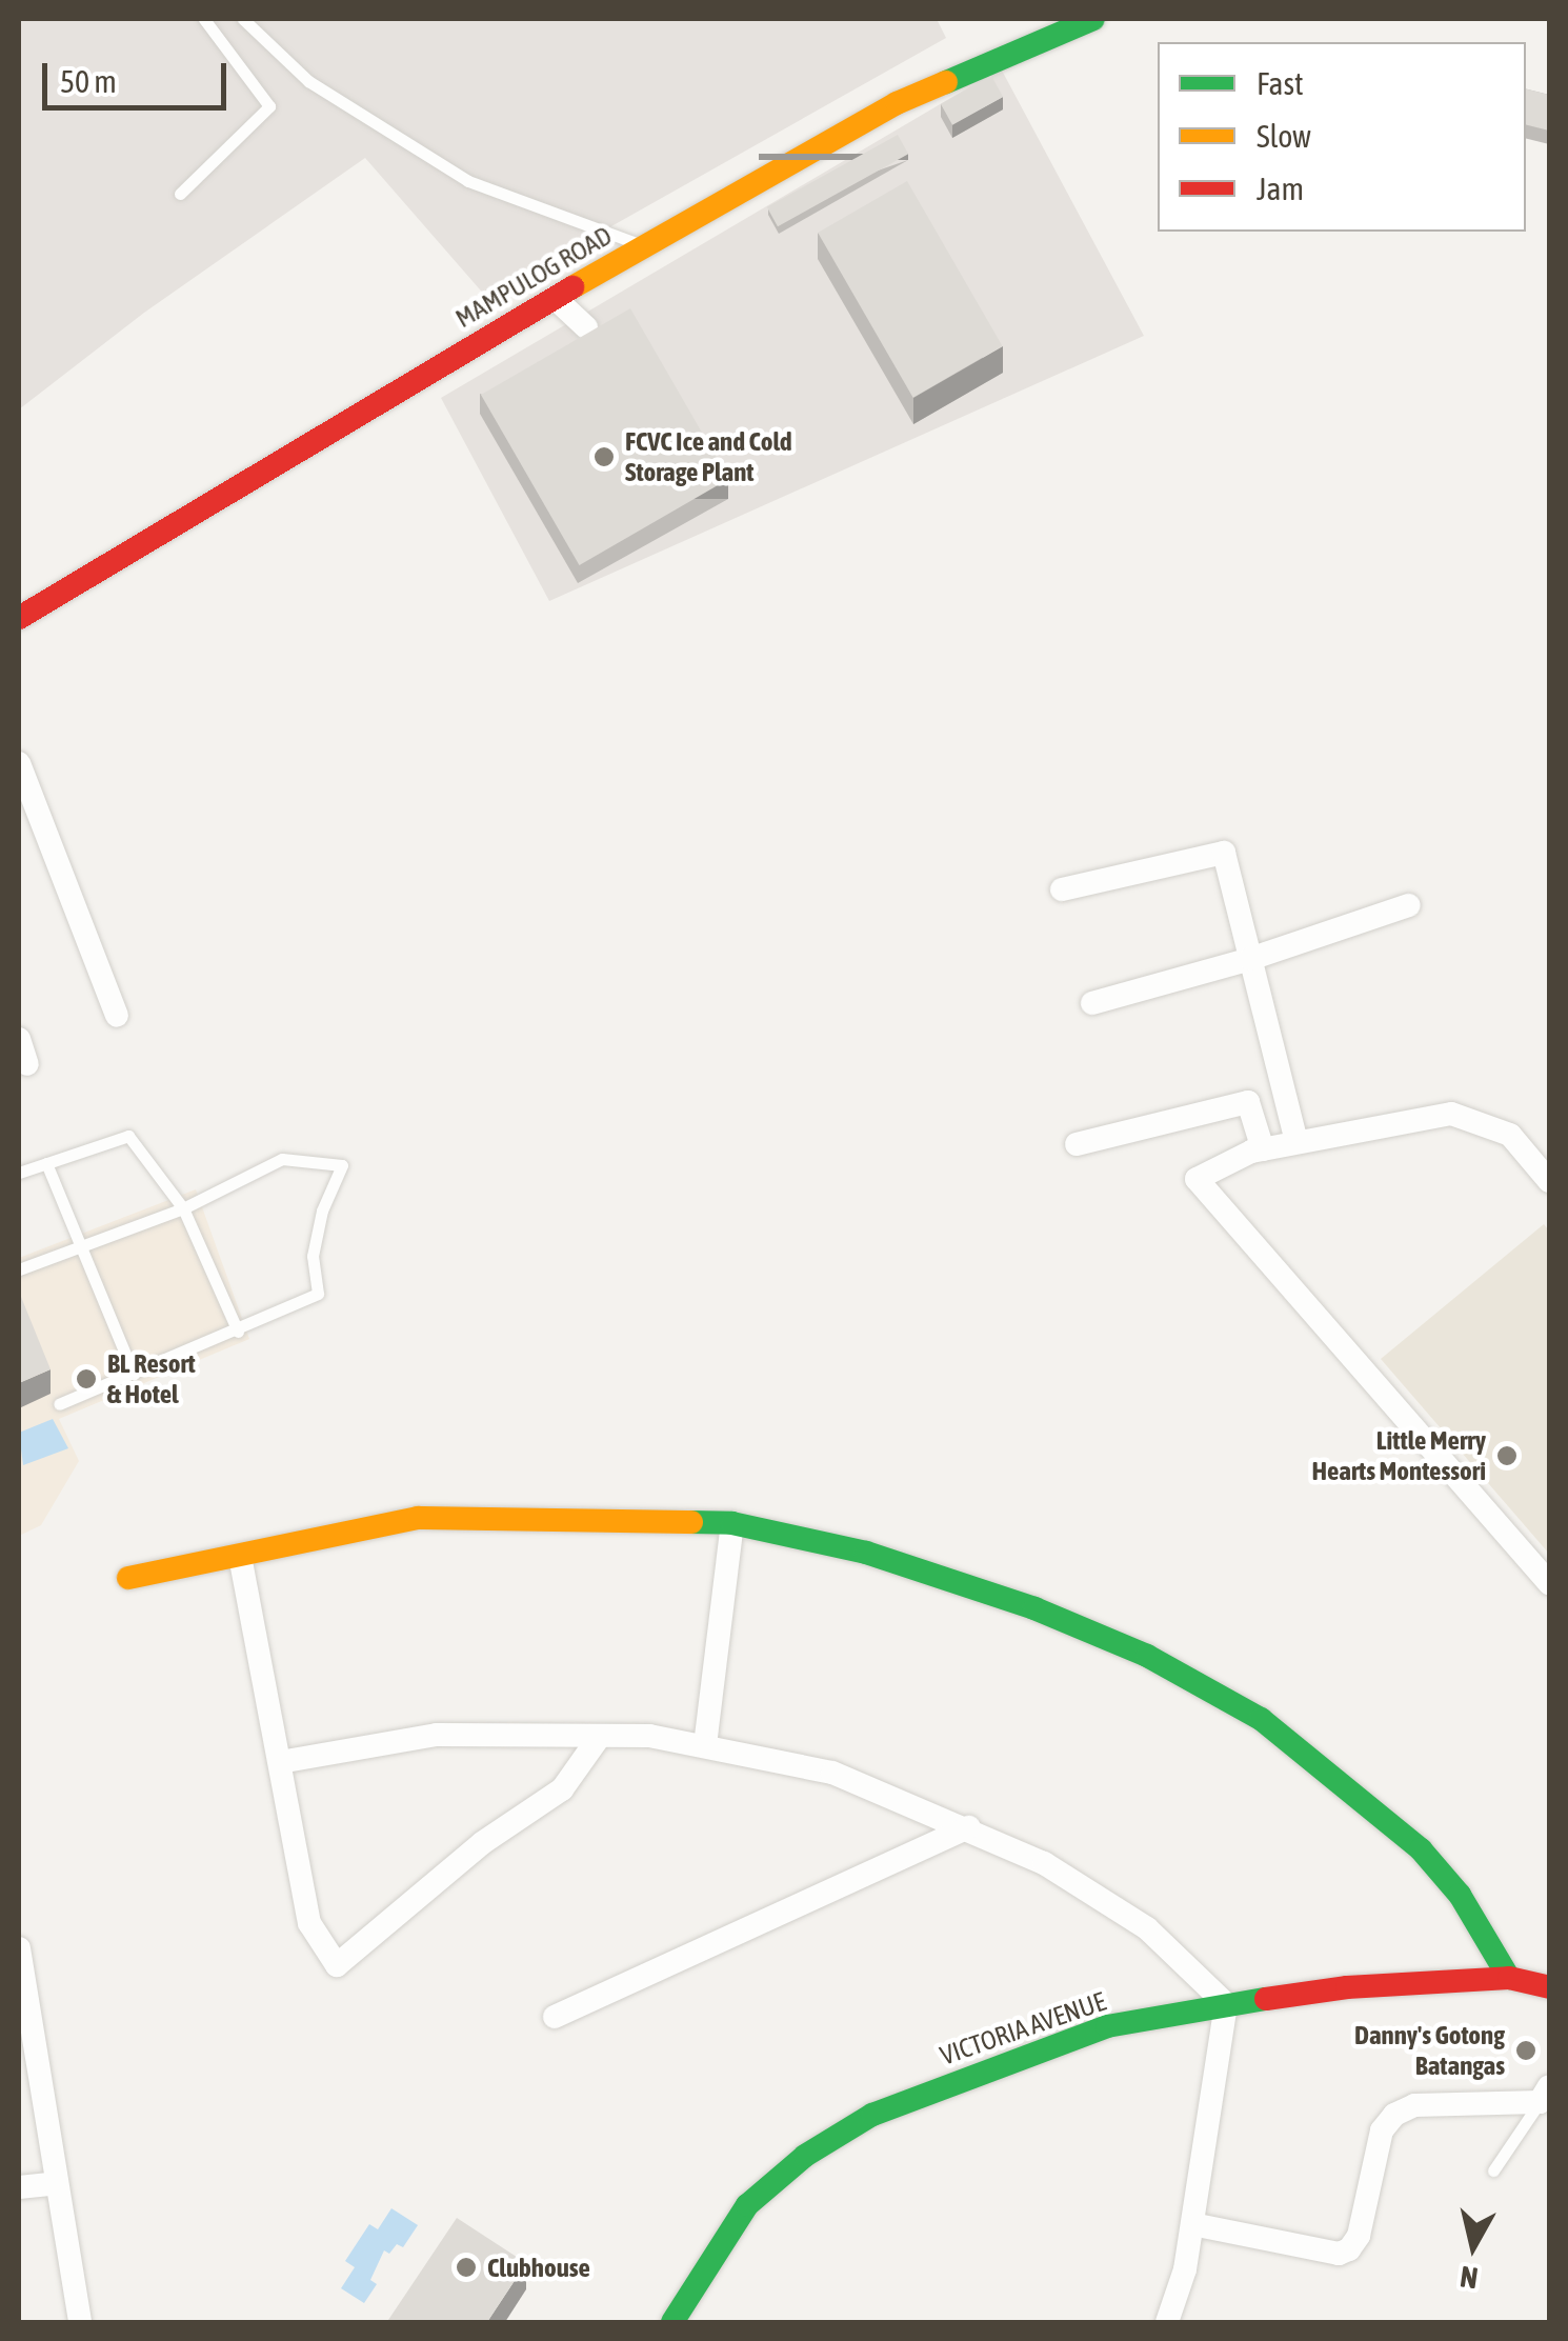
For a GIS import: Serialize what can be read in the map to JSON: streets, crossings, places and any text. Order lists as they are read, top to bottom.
{
  "streets": {
    "street": ["MAMPULOG ROAD", "VICTORIA AVENUE"]
  },
  "places": [
    "FCVC Ice and Cold Storage Plant",
    "BL Resort & Hotel",
    "Little Merry Hearts Montessori",
    "Danny's Gotong Batangas",
    "Clubhouse"
  ],
  "legend": ["Fast", "Slow", "Jam"],
  "scale_bar": "50 m",
  "north": "bottom"
}
